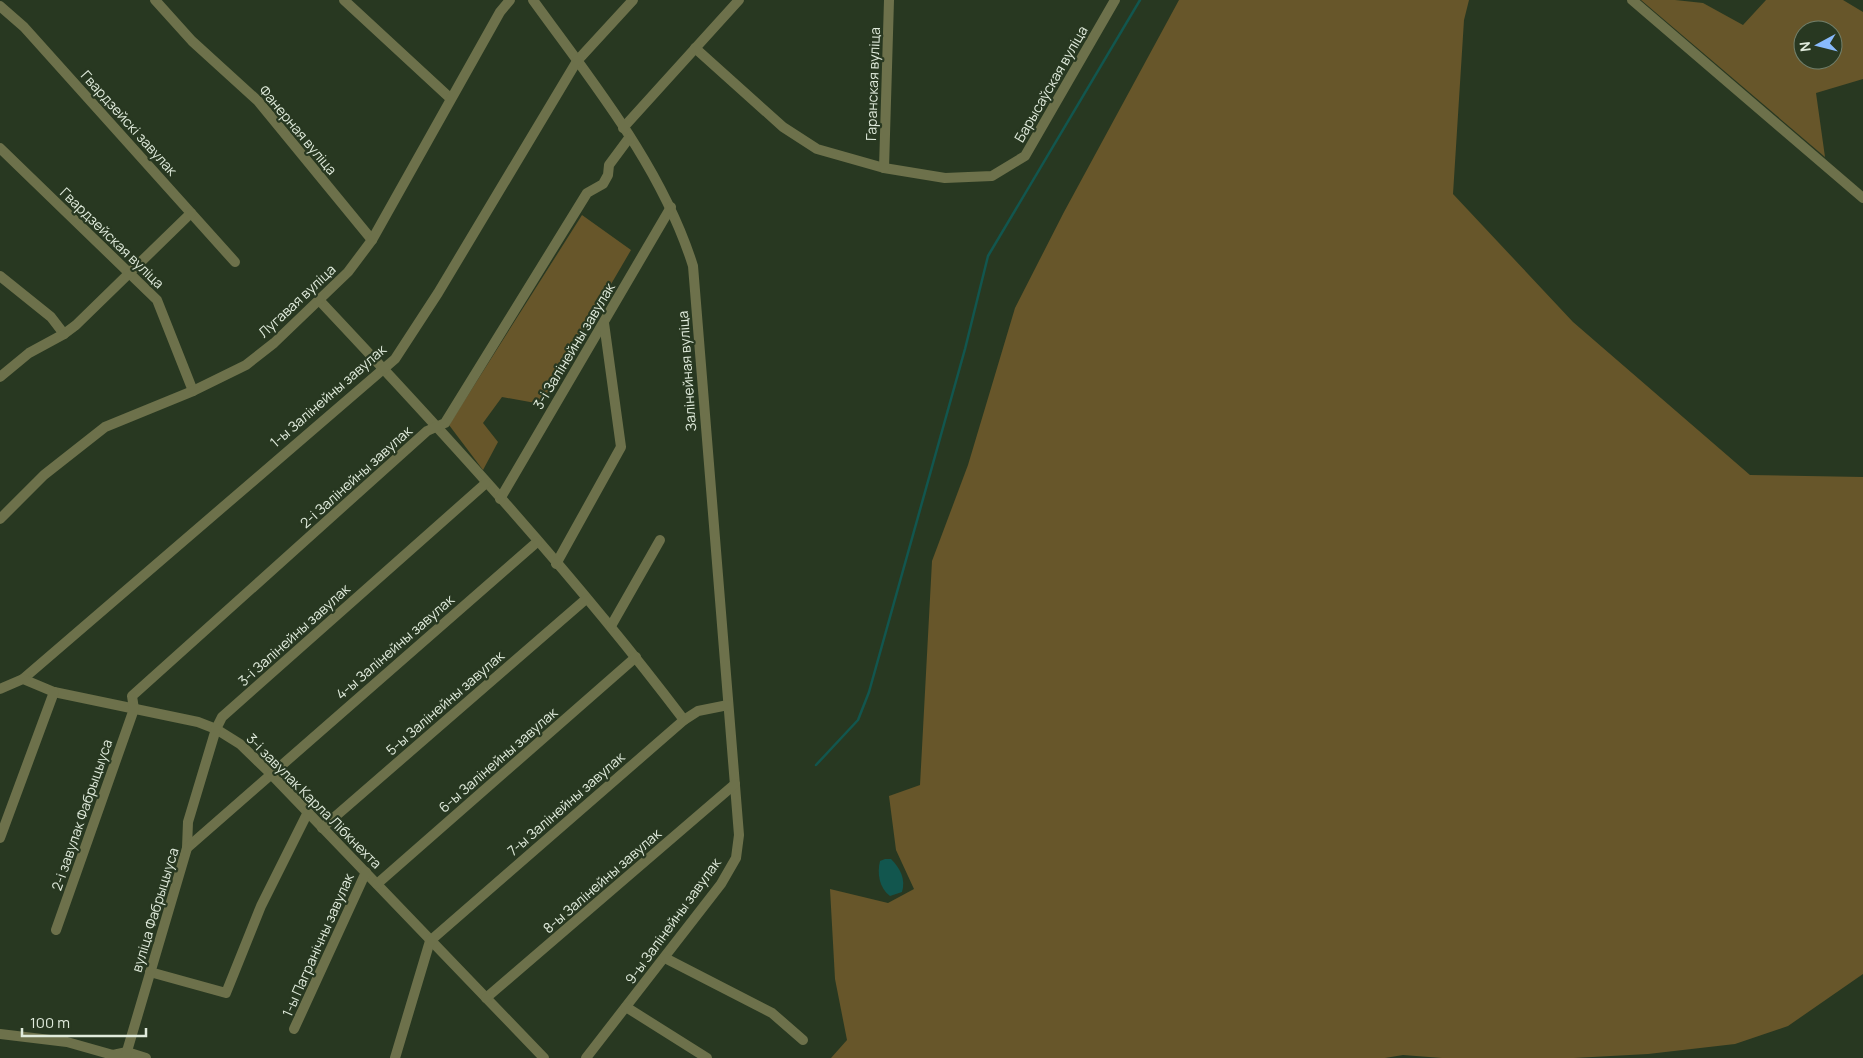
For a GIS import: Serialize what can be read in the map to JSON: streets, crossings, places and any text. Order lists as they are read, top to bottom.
{
  "streets": {
    "street": [
      "Гаранская вуліца",
      "Барысаўская вуліца",
      "Гвардзейскі завулак",
      "Фанерная вуліца",
      "Гвардзейская вуліца",
      "Лугавая вуліца",
      "3-і Залінейны завулак",
      "Залінейная вуліца",
      "1-ы Залінейны завулак",
      "2-і Залінейны завулак",
      "4-ы Залінейны завулак",
      "5-ы Залінейны завулак",
      "6-ы Залінейны завулак",
      "3-і завулак Карла Лібкнехта",
      "7-ы Залінейны завулак",
      "2-і завулак Фабрыцыуса",
      "8-ы Залінейны завулак",
      "вуліца Фабрыцыуса",
      "9-ы Залінейны завулак",
      "1-ы Пагранічны завулак"
    ]
  },
  "crossings": [
    ["Гаранская вуліца", "Барысаўская вуліца"],
    ["Фанерная вуліца", "Лугавая вуліца"],
    ["Гвардзейская вуліца", "Лугавая вуліца"],
    ["3-і Залінейны завулак", "Залінейная вуліца"],
    ["3-і Залінейны завулак", "3-і завулак Карла Лібкнехта"],
    ["3-і Залінейны завулак", "вуліца Фабрыцыуса"],
    ["Залінейная вуліца", "1-ы Залінейны завулак"],
    ["Залінейная вуліца", "2-і Залінейны завулак"],
    ["Залінейная вуліца", "7-ы Залінейны завулак"],
    ["Залінейная вуліца", "8-ы Залінейны завулак"],
    ["Залінейная вуліца", "9-ы Залінейны завулак"],
    ["1-ы Залінейны завулак", "3-і завулак Карла Лібкнехта"],
    ["2-і Залінейны завулак", "3-і завулак Карла Лібкнехта"],
    ["2-і Залінейны завулак", "2-і завулак Фабрыцыуса"],
    ["4-ы Залінейны завулак", "3-і завулак Карла Лібкнехта"],
    ["4-ы Залінейны завулак", "вуліца Фабрыцыуса"],
    ["5-ы Залінейны завулак", "3-і завулак Карла Лібкнехта"],
    ["6-ы Залінейны завулак", "3-і завулак Карла Лібкнехта"],
    ["3-і завулак Карла Лібкнехта", "7-ы Залінейны завулак"],
    ["3-і завулак Карла Лібкнехта", "2-і завулак Фабрыцыуса"],
    ["3-і завулак Карла Лібкнехта", "8-ы Залінейны завулак"],
    ["3-і завулак Карла Лібкнехта", "вуліца Фабрыцыуса"],
    ["3-і завулак Карла Лібкнехта", "1-ы Пагранічны завулак"],
    ["8-ы Залінейны завулак", "9-ы Залінейны завулак"]
  ],
  "scale_bar": "100 m",
  "north": "left"
}
